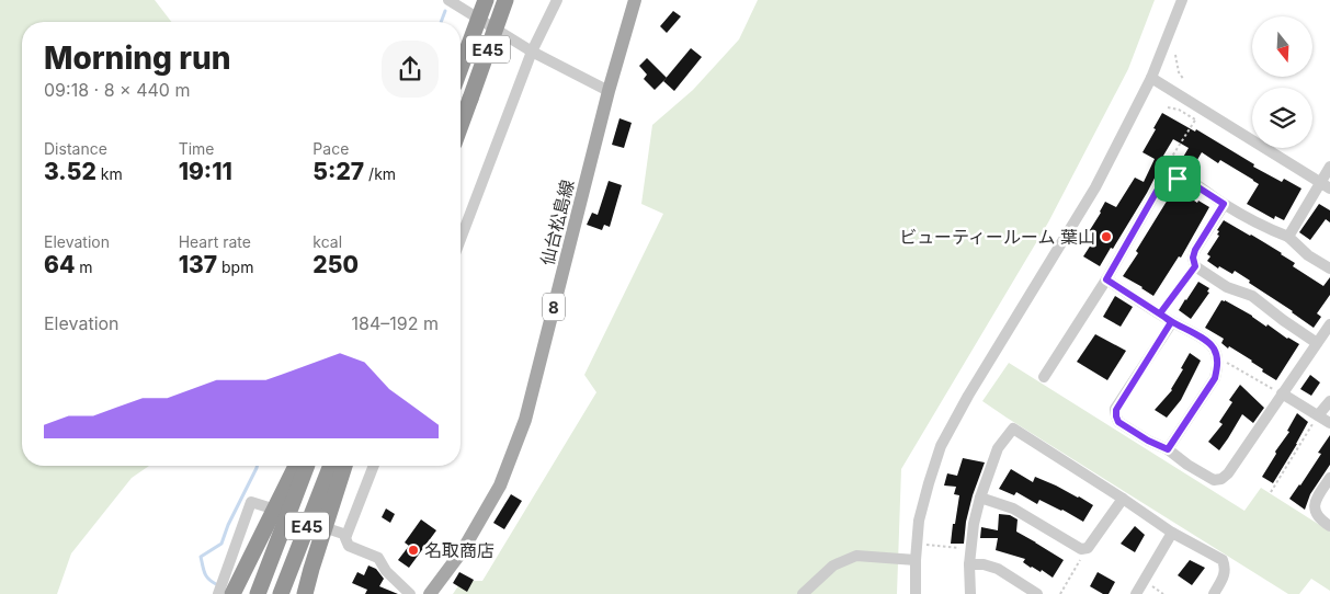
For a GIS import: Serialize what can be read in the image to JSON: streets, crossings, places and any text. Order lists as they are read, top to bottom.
{
  "streets": {
    "highway": ["E45"],
    "main road": ["仙台松島線", "8"]
  },
  "places": ["ビューティールーム 葉山", "名取商店"],
  "north": "bottom",
  "page": {
    "heading": ["Morning run", "09:18 · 8 × 440 m"],
    "stats": [
      ["Distance", "3.52 km"],
      ["Time", "19:11"],
      ["Pace", "5:27 /km"],
      ["Elevation", "64 m"],
      ["Heart rate", "137 bpm"],
      ["kcal", "250"]
    ],
    "chart": ["Elevation", "184–192 m"]
  }
}
